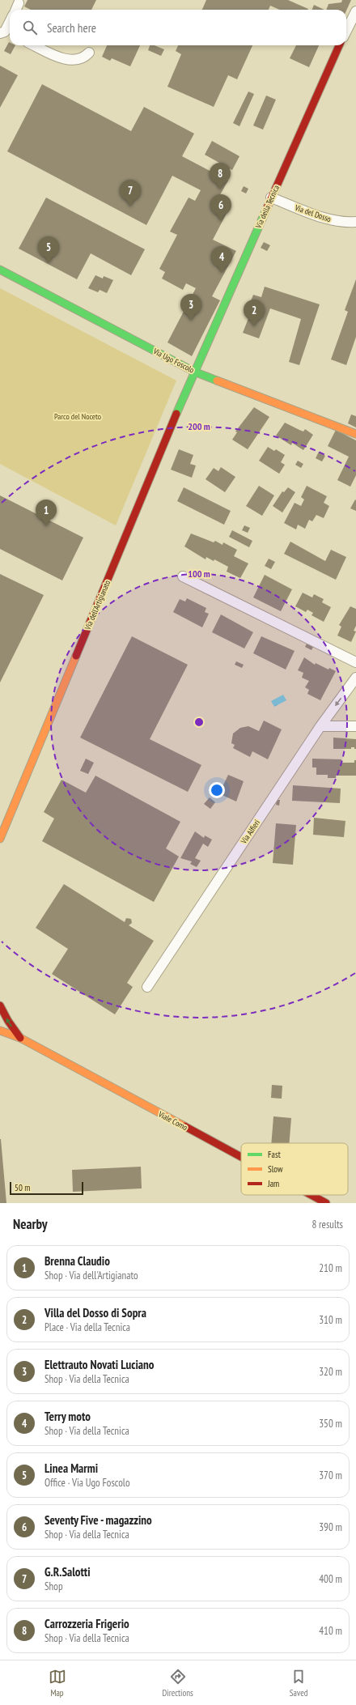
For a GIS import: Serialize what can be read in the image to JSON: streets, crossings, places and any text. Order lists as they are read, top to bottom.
{
  "streets": {
    "street": [
      "Via della Tecnica",
      "Via del Dosso",
      "Via Ugo Foscolo",
      "Via dell'Artigianato",
      "Via Alfieri",
      "Viale Como"
    ]
  },
  "crossings": [
    ["Via della Tecnica", "Via del Dosso"],
    ["Via della Tecnica", "Via Ugo Foscolo"],
    ["Via della Tecnica", "Via dell'Artigianato"],
    ["Via Ugo Foscolo", "Via dell'Artigianato"]
  ],
  "parks": ["Parco del Noceto"],
  "legend": ["Fast", "Slow", "Jam"],
  "scale_bar": "50 m",
  "page": {
    "search": "Search here",
    "pins": [
      "8",
      "7",
      "6",
      "5",
      "4",
      "3",
      "2",
      "1"
    ],
    "scale": "50 m",
    "heading": ["Nearby", "8 results"],
    "list": [
      {
        "mark": "1",
        "name": "Brenna Claudio",
        "note": "Shop · Via dell'Artigianato",
        "value": "210 m"
      },
      {
        "mark": "2",
        "name": "Villa del Dosso di Sopra",
        "note": "Place · Via della Tecnica",
        "value": "310 m"
      },
      {
        "mark": "3",
        "name": "Elettrauto Novati Luciano",
        "note": "Shop · Via della Tecnica",
        "value": "320 m"
      },
      {
        "mark": "4",
        "name": "Terry moto",
        "note": "Shop · Via della Tecnica",
        "value": "350 m"
      },
      {
        "mark": "5",
        "name": "Linea Marmi",
        "note": "Office · Via Ugo Foscolo",
        "value": "370 m"
      },
      {
        "mark": "6",
        "name": "Seventy Five - magazzino",
        "note": "Shop · Via della Tecnica",
        "value": "390 m"
      },
      {
        "mark": "7",
        "name": "G.R.Salotti",
        "note": "Shop",
        "value": "400 m"
      },
      {
        "mark": "8",
        "name": "Carrozzeria Frigerio",
        "note": "Shop · Via della Tecnica",
        "value": "410 m"
      }
    ],
    "nav": ["Map", "Directions", "Saved"]
  },
  "rings": ["200 m", "100 m"]
}
